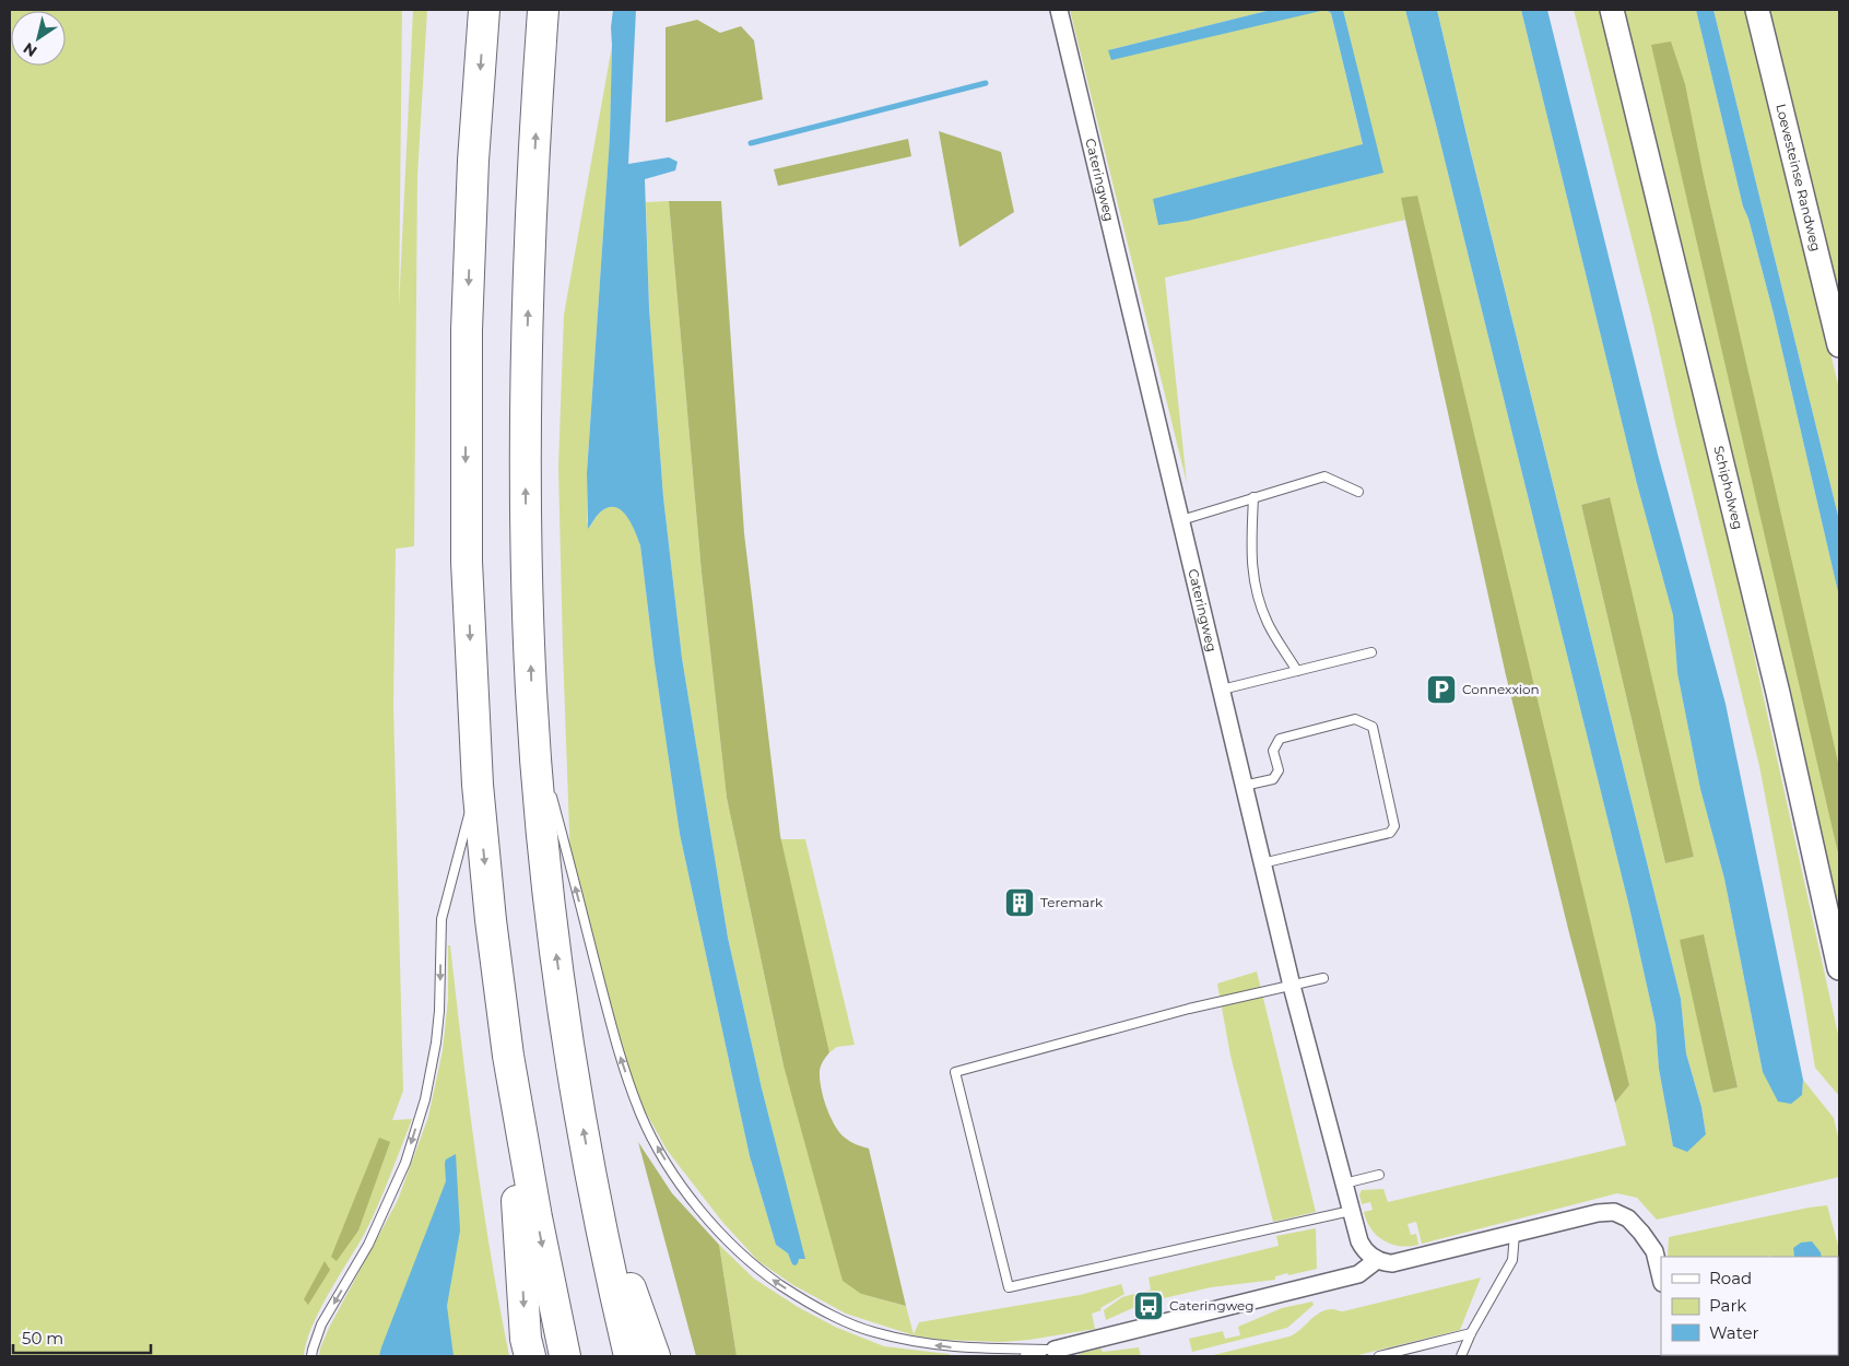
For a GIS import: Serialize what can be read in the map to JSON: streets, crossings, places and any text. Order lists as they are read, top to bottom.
{
  "streets": {
    "main road": ["Loevesteinse Randweg", "Schipholweg"],
    "street": ["Cateringweg"]
  },
  "places": {
    "parking": ["Connexxion"],
    "building": ["Teremark"],
    "bus stop": ["Cateringweg"]
  },
  "legend": ["Road", "Park", "Water"],
  "scale_bar": "50 m",
  "north": "bottom left"
}
